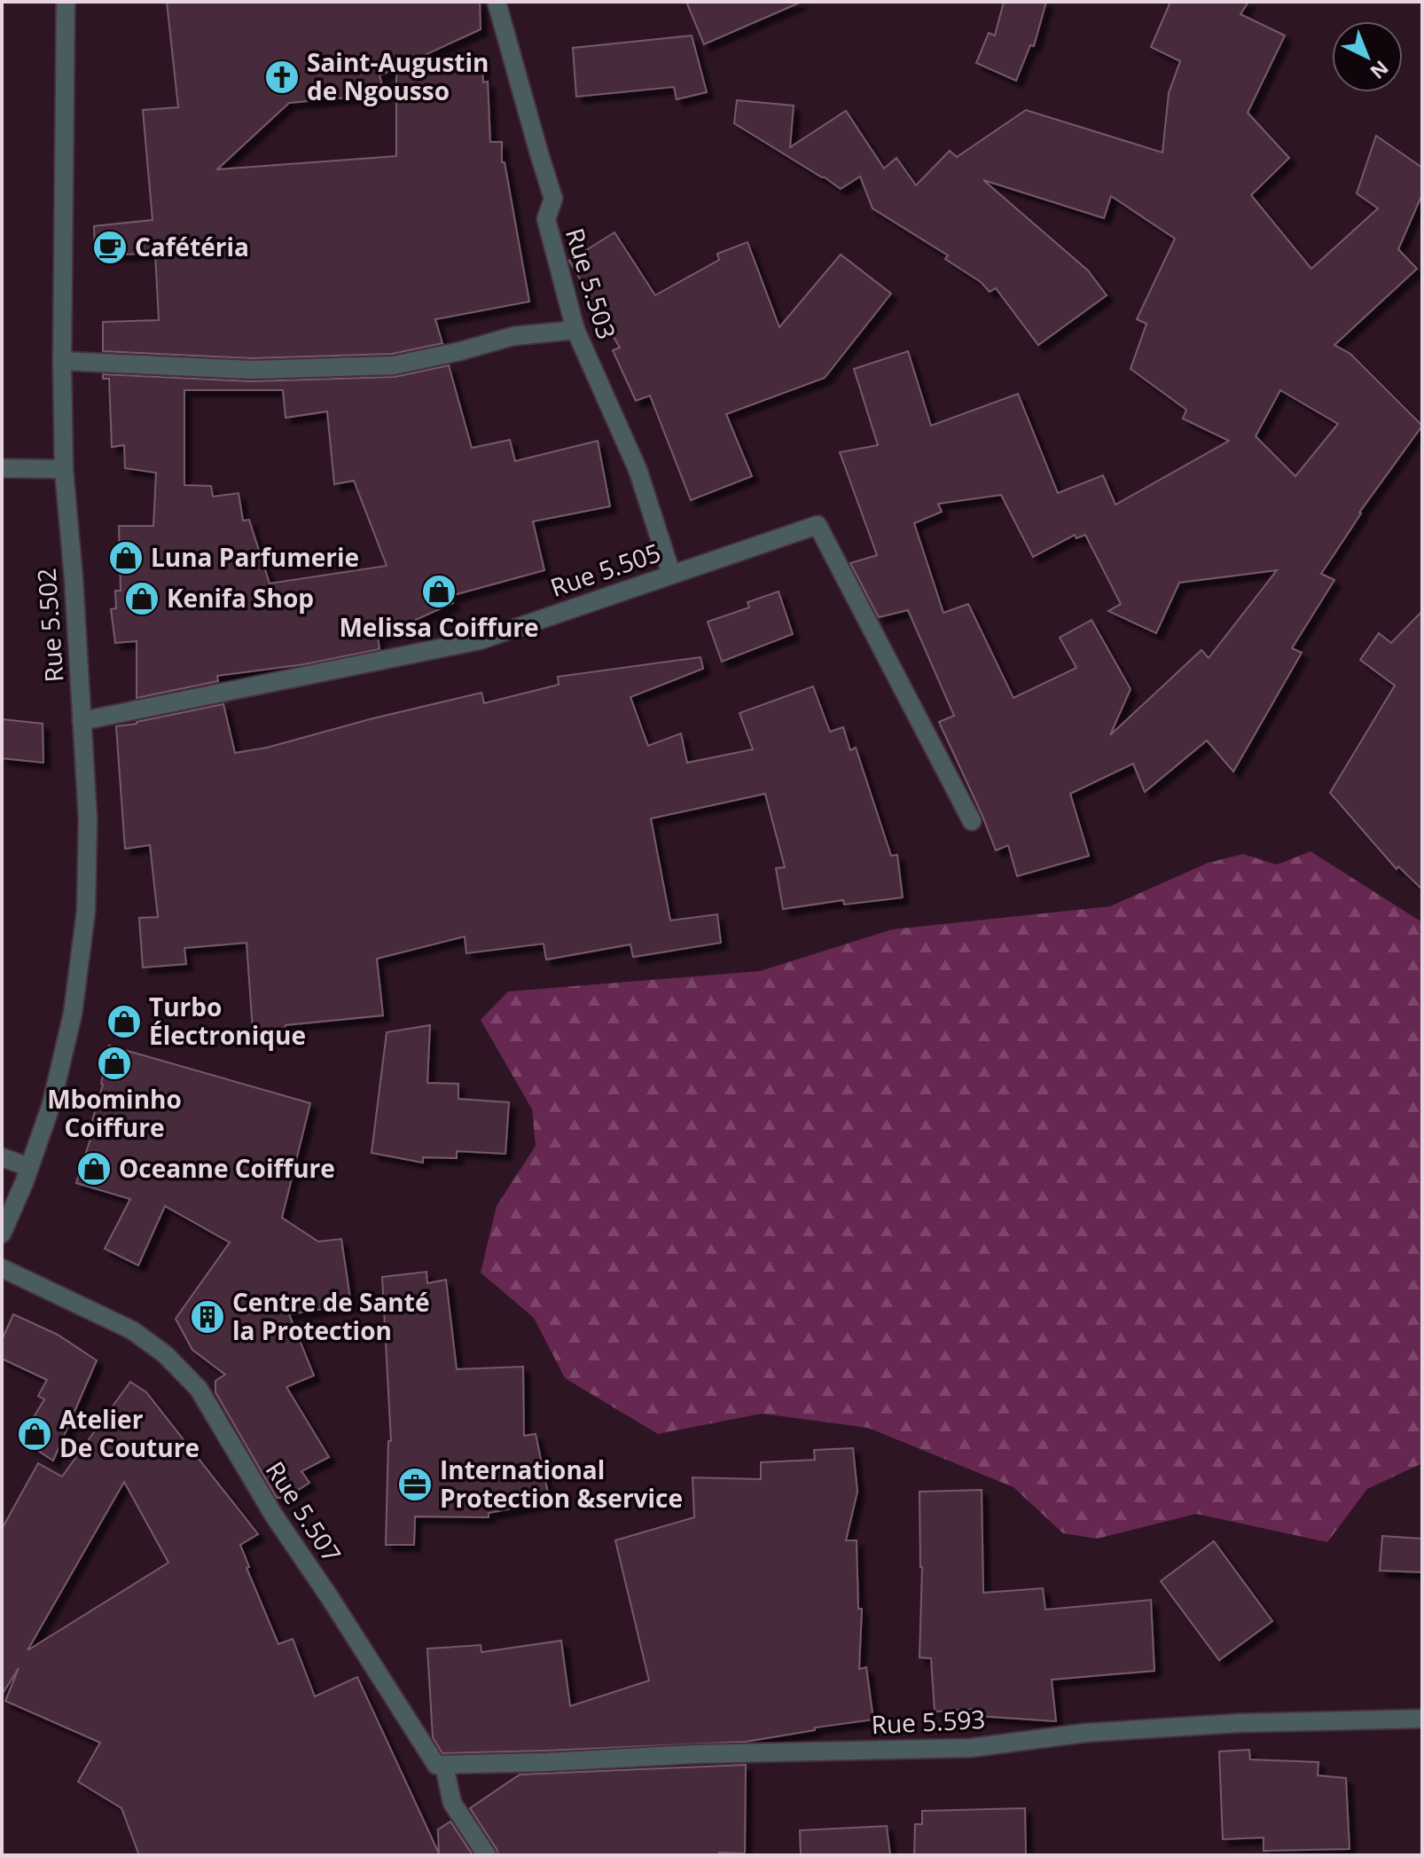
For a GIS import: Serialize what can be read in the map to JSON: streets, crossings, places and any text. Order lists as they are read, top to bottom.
{
  "streets": {
    "street": [
      "Rue 5.503",
      "Rue 5.505",
      "Rue 5.502",
      "Rue 5.507",
      "Rue 5.593"
    ]
  },
  "crossings": [
    ["Rue 5.503", "Rue 5.505"],
    ["Rue 5.505", "Rue 5.502"],
    ["Rue 5.507", "Rue 5.593"]
  ],
  "places": {
    "church": ["Saint-Augustin de Ngousso"],
    "cafe": ["Cafétéria"],
    "shop": [
      "Luna Parfumerie",
      "Melissa Coiffure",
      "Kenifa Shop",
      "Turbo Électronique",
      "Mbominho Coiffure",
      "Oceanne Coiffure",
      "Atelier De Couture"
    ],
    "building": ["Centre de Santé la Protection"],
    "office": ["International Protection &service"]
  },
  "north": "bottom right"
}
